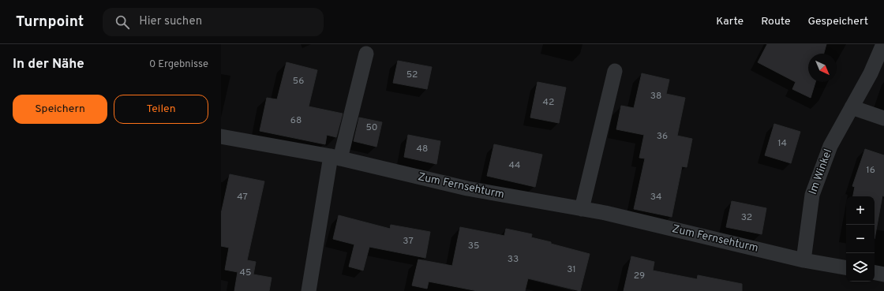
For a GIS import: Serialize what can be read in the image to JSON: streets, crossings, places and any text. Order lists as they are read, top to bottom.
{
  "streets": {
    "street": ["Im Winkel", "Zum Fernsehturm"]
  },
  "crossings": [
    ["Im Winkel", "Zum Fernsehturm"]
  ],
  "house_numbers": [
    "52",
    "56",
    "38",
    "42",
    "68",
    "50",
    "36",
    "14",
    "48",
    "44",
    "16",
    "47",
    "34",
    "32",
    "37",
    "35",
    "33",
    "31",
    "45",
    "29"
  ],
  "north": "bottom right",
  "page": {
    "header": "Turnpoint",
    "search": "Hier suchen",
    "nav": ["Karte", "Route", "Gespeichert"],
    "heading": ["In der Nähe", "0 Ergebnisse"],
    "buttons": ["Speichern", "Teilen"],
    "map_buttons": ["+", "−"]
  }
}
